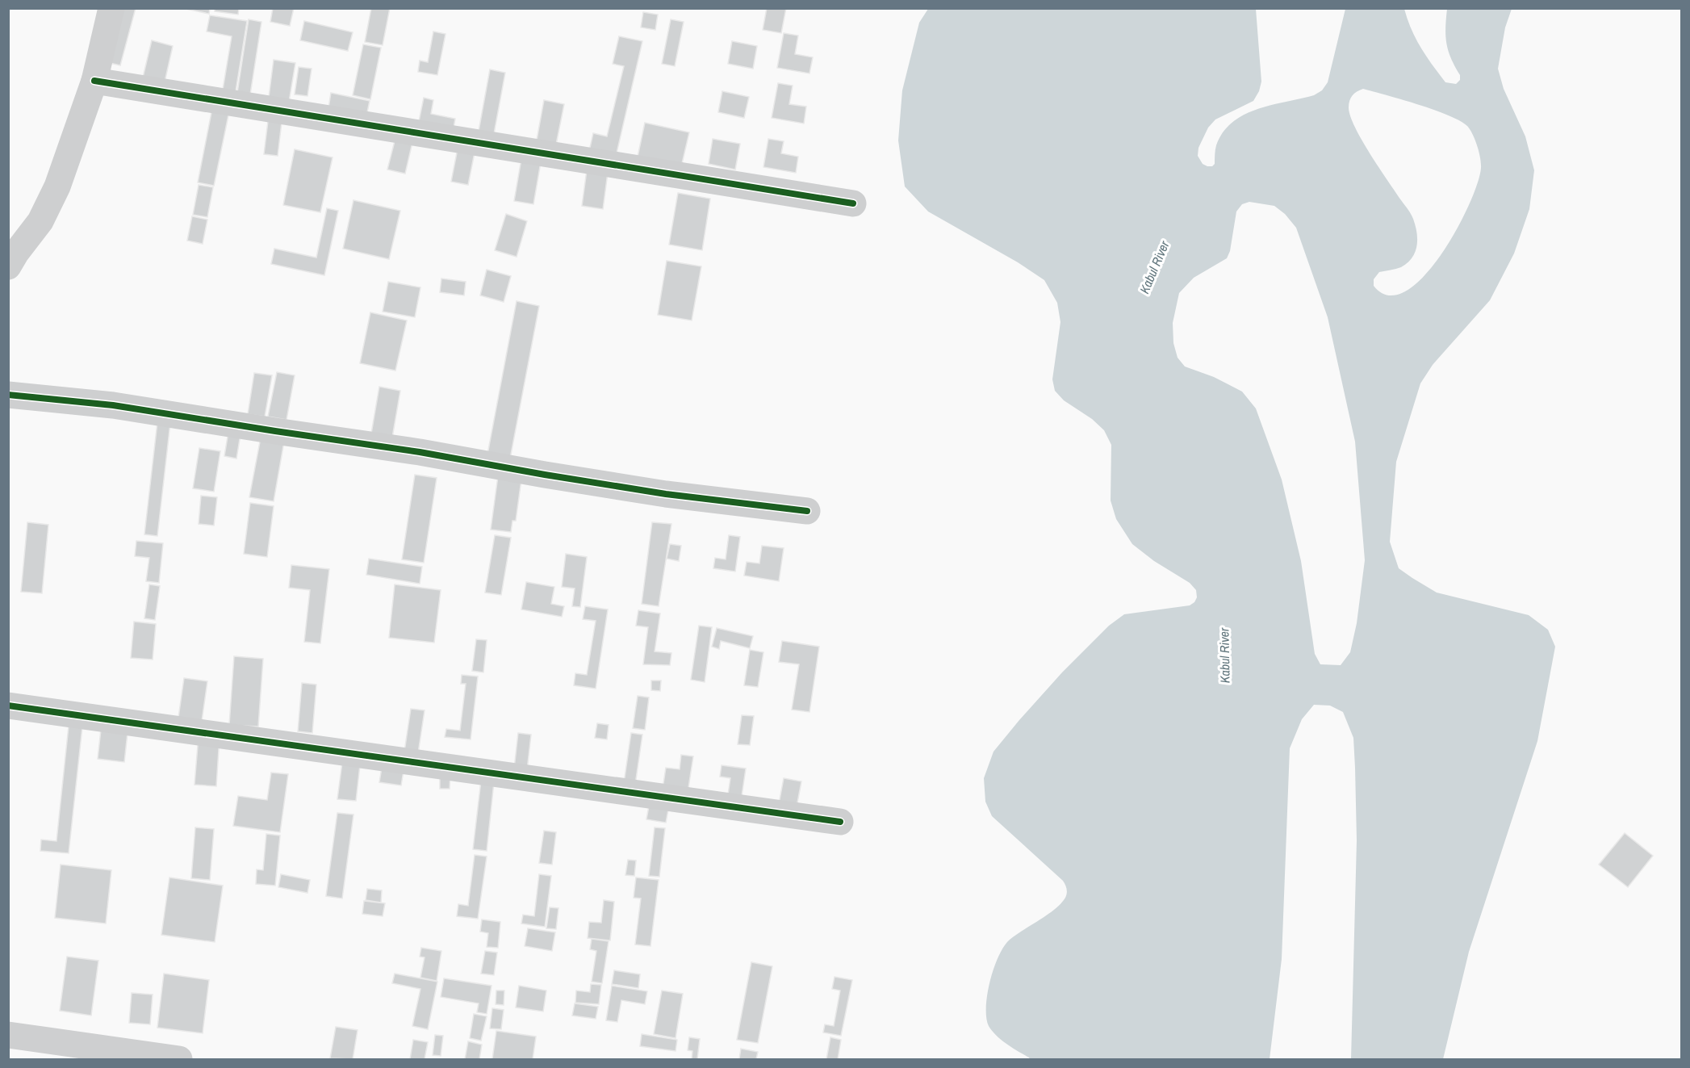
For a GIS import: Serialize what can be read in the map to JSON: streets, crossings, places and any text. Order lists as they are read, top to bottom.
{
  "water": ["Kabul River"]
}
